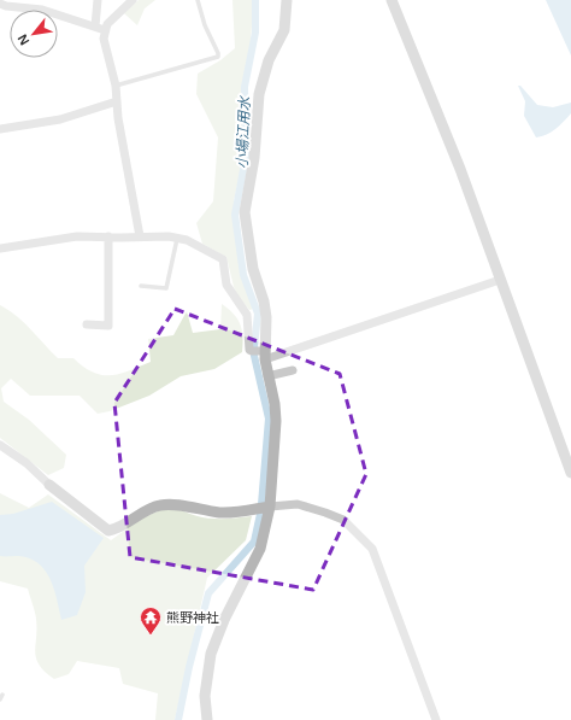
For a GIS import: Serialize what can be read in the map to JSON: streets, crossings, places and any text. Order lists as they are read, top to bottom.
{
  "water": ["小場江用水"],
  "places": {
    "temple": ["熊野神社"]
  },
  "north": "bottom left"
}
